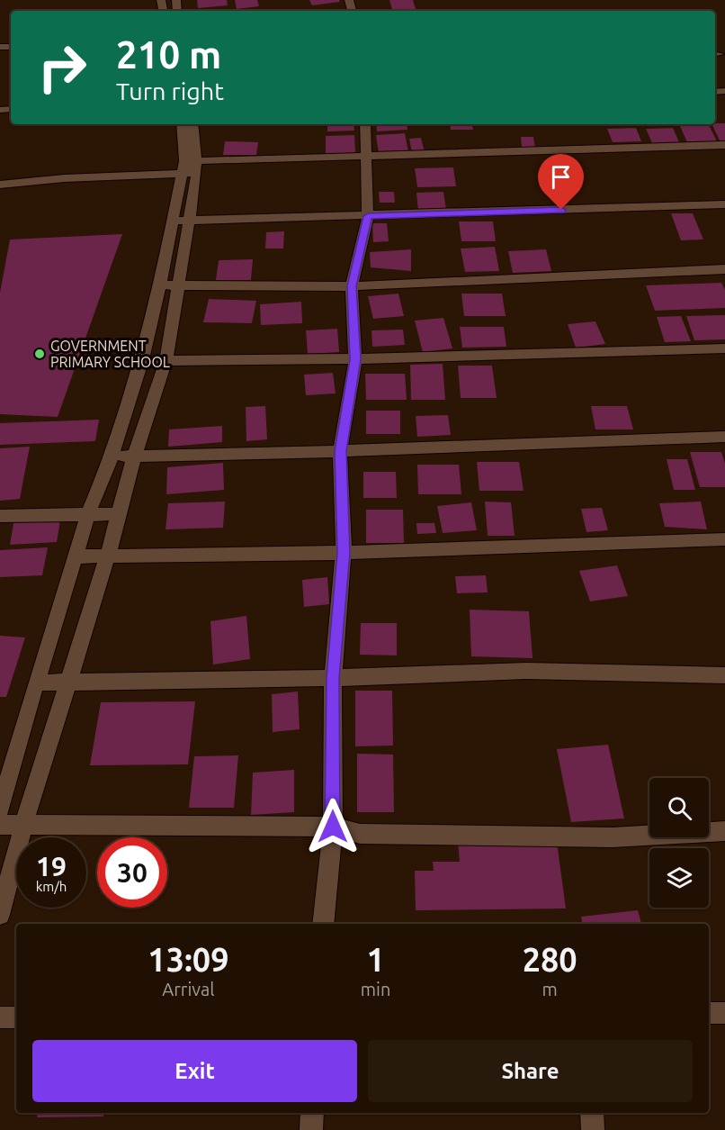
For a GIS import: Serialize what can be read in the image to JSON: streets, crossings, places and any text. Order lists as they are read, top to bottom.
{
  "places": ["GOVERNMENT PRIMARY SCHOOL"],
  "page": {
    "turn": ["210 m", "Turn right"],
    "speed": "19 km/h",
    "limit": "30",
    "eta": [
      "13:09",
      "Arrival",
      "1",
      "min",
      "280",
      "m"
    ],
    "buttons": ["Exit", "Share"]
  }
}
